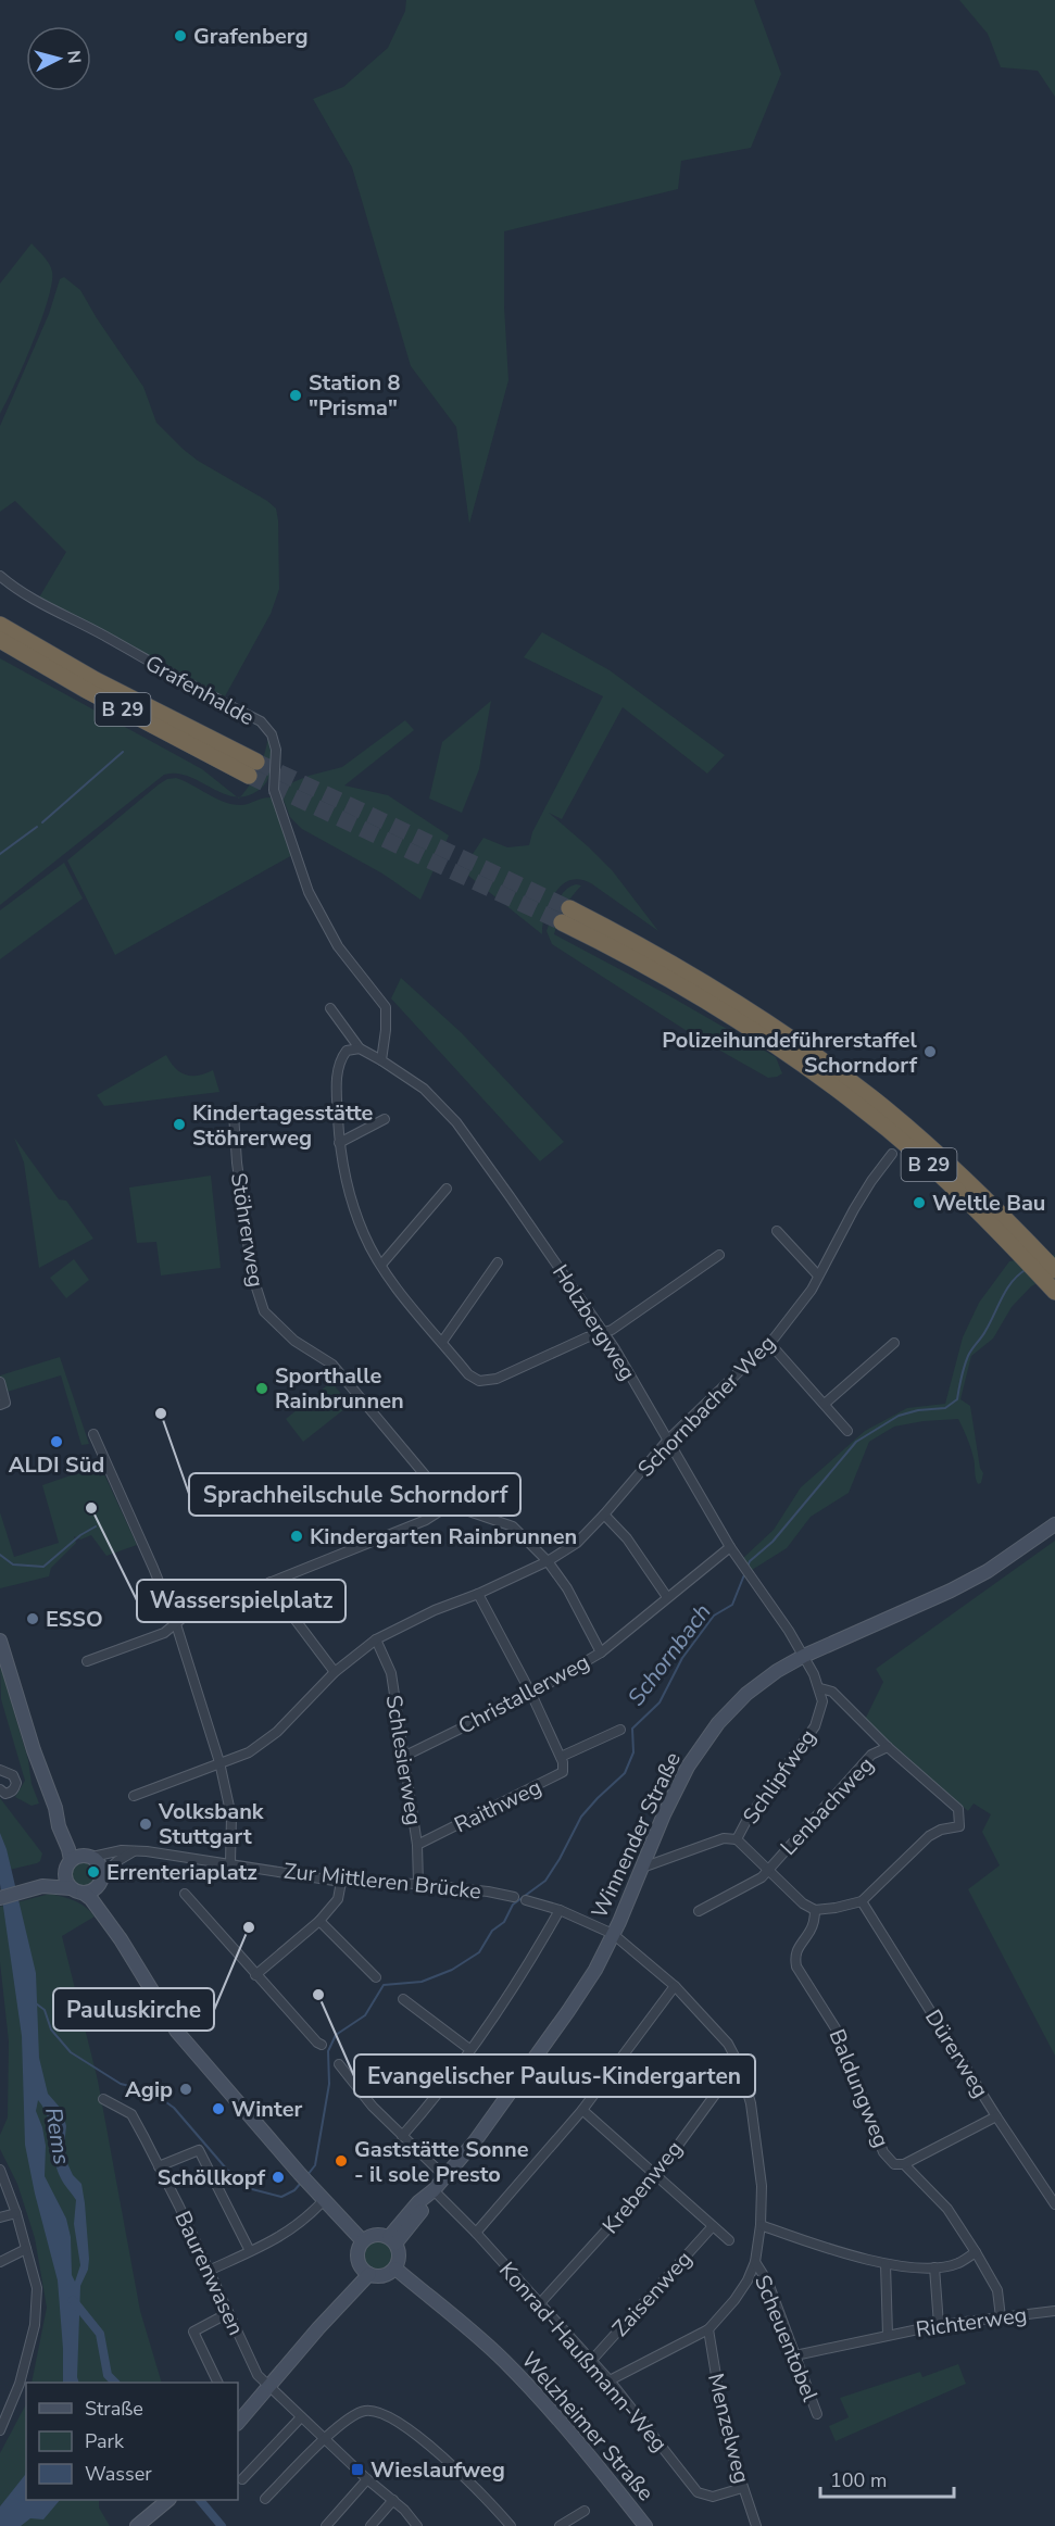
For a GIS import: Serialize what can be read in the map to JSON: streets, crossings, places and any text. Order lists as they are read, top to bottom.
{
  "streets": {
    "highway": ["B 29"],
    "main road": ["Winnender Straße", "Welzheimer Straße"],
    "street": [
      "Grafenhalde",
      "Stöhrerweg",
      "Holzbergweg",
      "Schornbacher Weg",
      "Christallerweg",
      "Schlesierweg",
      "Schlipfweg",
      "Raithweg",
      "Lenbachweg",
      "Zur Mittleren Brücke",
      "Dürerweg",
      "Baldungweg",
      "Krebenweg",
      "Baurenwasen",
      "Zaisenweg",
      "Richterweg",
      "Scheuentobel",
      "Konrad-Haußmann-Weg",
      "Menzelweg"
    ]
  },
  "crossings": [
    ["Grafenhalde", "Holzbergweg"],
    ["Holzbergweg", "Schornbacher Weg"],
    ["Holzbergweg", "Christallerweg"],
    ["Holzbergweg", "Winnender Straße"],
    ["Schornbacher Weg", "Schlesierweg"],
    ["Schornbacher Weg", "Raithweg"],
    ["Christallerweg", "Schlesierweg"],
    ["Christallerweg", "Raithweg"],
    ["Schlesierweg", "Raithweg"],
    ["Schlesierweg", "Zur Mittleren Brücke"],
    ["Schlipfweg", "Winnender Straße"],
    ["Winnender Straße", "Konrad-Haußmann-Weg"],
    ["Winnender Straße", "Welzheimer Straße"],
    ["Baldungweg", "Richterweg"],
    ["Krebenweg", "Konrad-Haußmann-Weg"],
    ["Zaisenweg", "Konrad-Haußmann-Weg"],
    ["Richterweg", "Scheuentobel"],
    ["Konrad-Haußmann-Weg", "Menzelweg"]
  ],
  "water": ["Schornbach", "Rems"],
  "places": {
    "other": [
      "Grafenberg",
      "Station 8 \"Prisma\"",
      "Polizeihundeführerstaffel Schorndorf",
      "Kindertagesstätte Stöhrerweg",
      "Weltle Bau",
      "Sporthalle Rainbrunnen",
      "Sprachheilschule Schorndorf",
      "ALDI Süd",
      "Wasserspielplatz",
      "Kindergarten Rainbrunnen",
      "ESSO",
      "Volksbank Stuttgart",
      "Errenteriaplatz",
      "Pauluskirche",
      "Evangelischer Paulus-Kindergarten",
      "Agip",
      "Winter",
      "Gaststätte Sonne - il sole Presto",
      "Schöllkopf"
    ],
    "transit": ["Wieslaufweg"]
  },
  "legend": ["Straße", "Park", "Wasser"],
  "scale_bar": "100 m",
  "north": "right"
}
